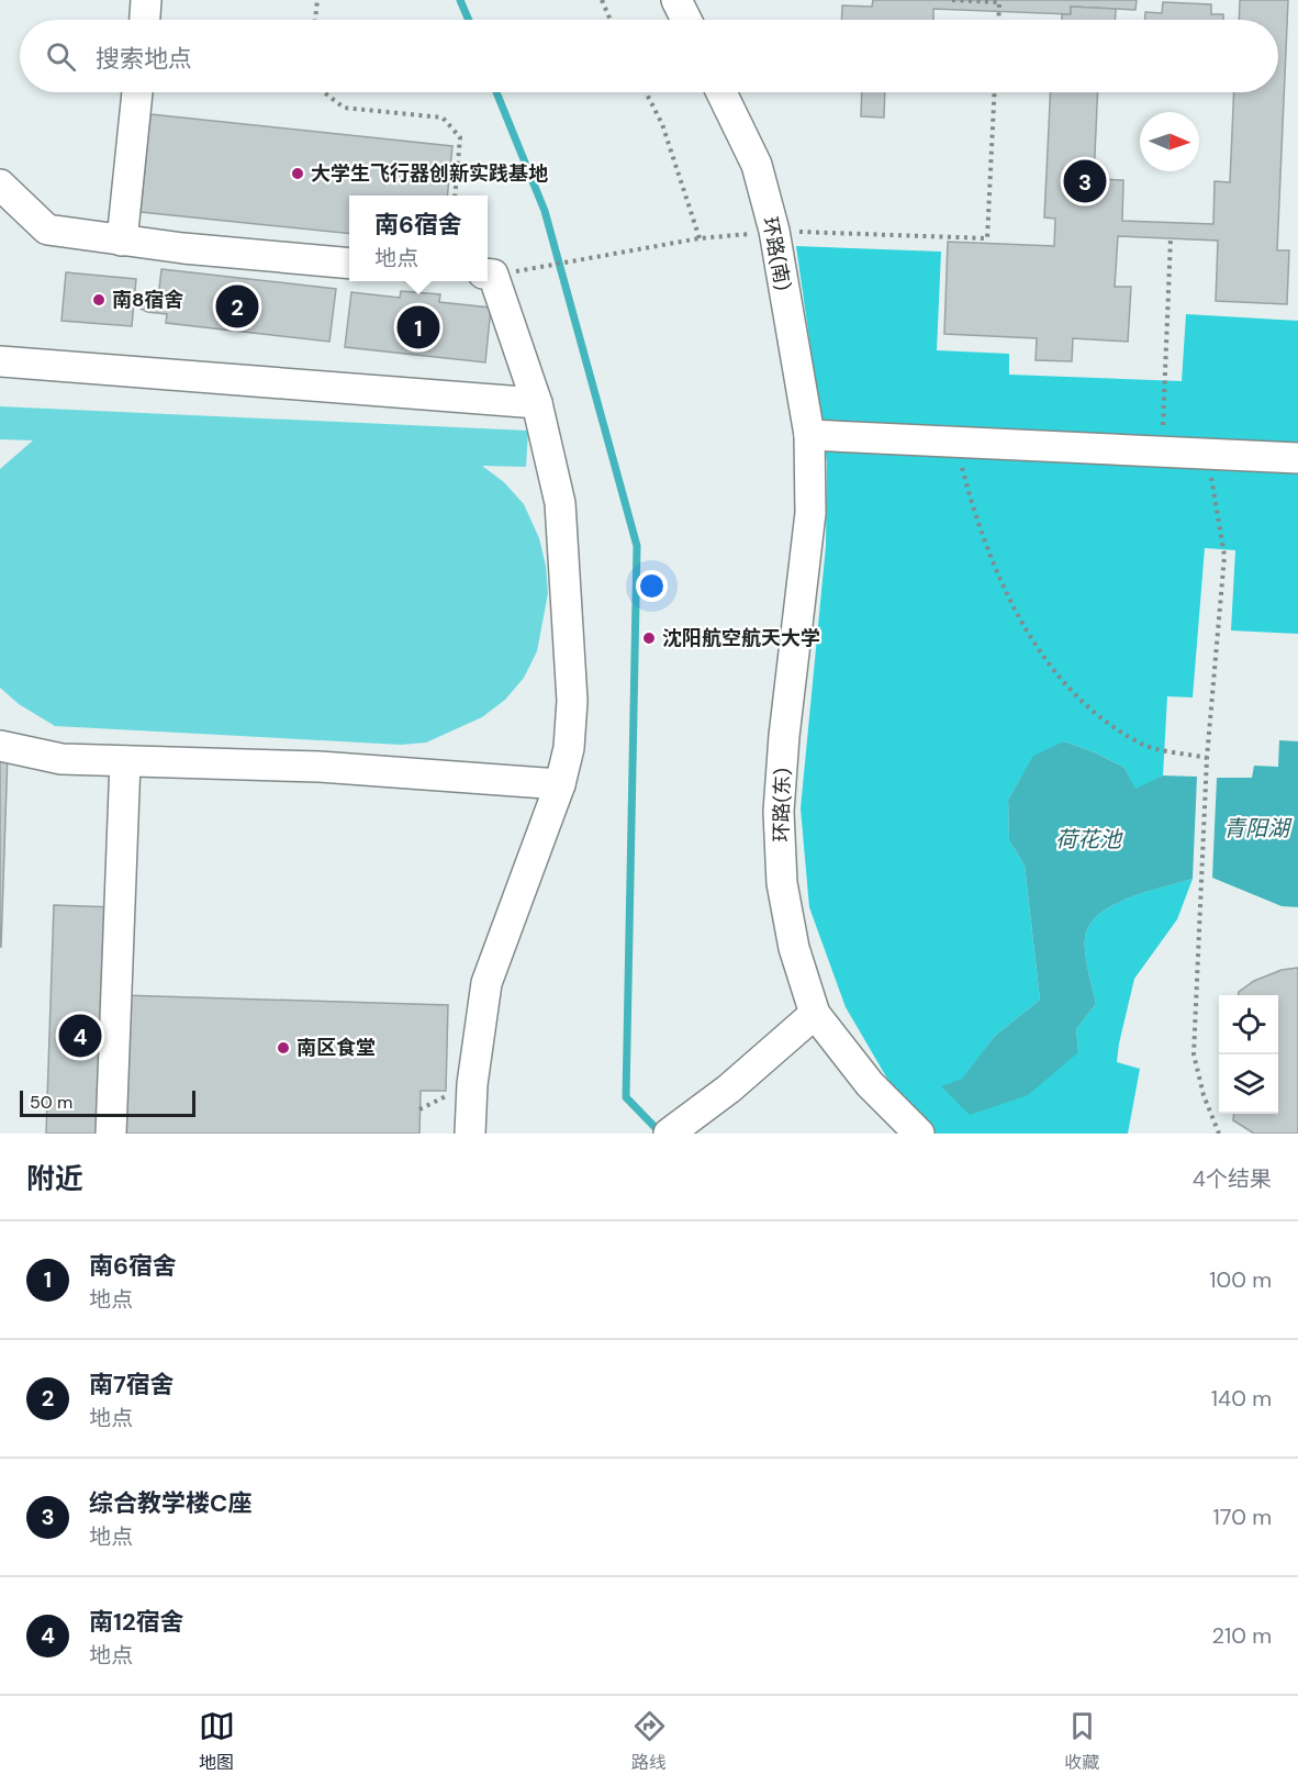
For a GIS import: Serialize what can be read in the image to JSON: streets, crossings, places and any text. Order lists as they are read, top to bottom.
{
  "streets": {
    "street": ["环路(南)", "环路(东)"]
  },
  "crossings": [
    ["环路(南)", "环路(东)"]
  ],
  "water": ["青阳湖", "荷花池"],
  "places": [
    "大学生飞行器创新实践基地",
    "南8宿舍",
    "沈阳航空航天大学",
    "南区食堂"
  ],
  "scale_bar": "50 m",
  "north": "right",
  "page": {
    "search": "搜索地点",
    "pins": [
      "3",
      "2",
      "1",
      "4"
    ],
    "popup": ["南6宿舍", "地点"],
    "scale": "50 m",
    "heading": ["附近", "4个结果"],
    "list": [
      {
        "mark": "1",
        "name": "南6宿舍",
        "note": "地点",
        "value": "100 m"
      },
      {
        "mark": "2",
        "name": "南7宿舍",
        "note": "地点",
        "value": "140 m"
      },
      {
        "mark": "3",
        "name": "综合教学楼C座",
        "note": "地点",
        "value": "170 m"
      },
      {
        "mark": "4",
        "name": "南12宿舍",
        "note": "地点",
        "value": "210 m"
      }
    ],
    "nav": ["地图", "路线", "收藏"]
  }
}
